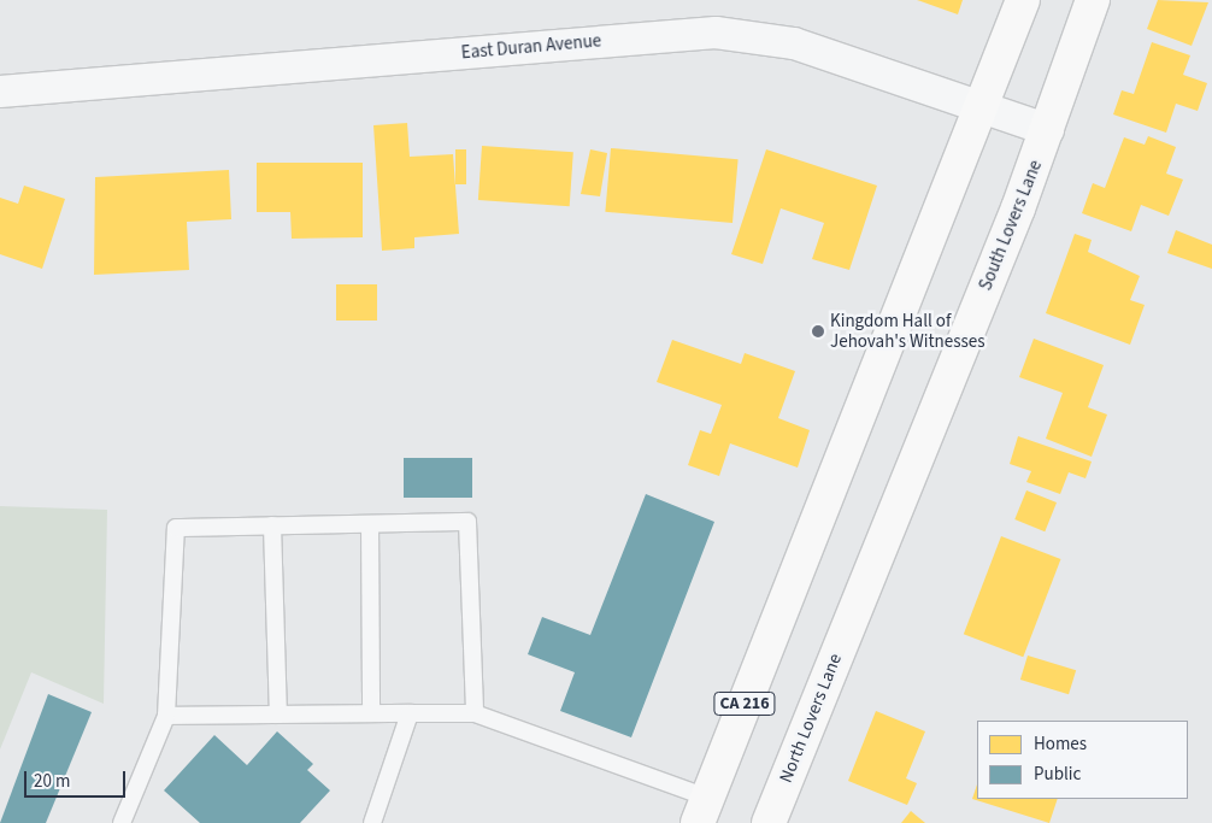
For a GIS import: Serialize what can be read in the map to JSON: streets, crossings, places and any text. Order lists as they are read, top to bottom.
{
  "streets": {
    "main road": ["South Lovers Lane", "CA 216", "North Lovers Lane"],
    "street": ["East Duran Avenue"]
  },
  "crossings": [
    ["East Duran Avenue", "South Lovers Lane"],
    ["East Duran Avenue", "CA 216"],
    ["South Lovers Lane", "North Lovers Lane"]
  ],
  "places": ["Kingdom Hall of Jehovah's Witnesses"],
  "legend": ["Homes", "Public"],
  "scale_bar": "20 m"
}
